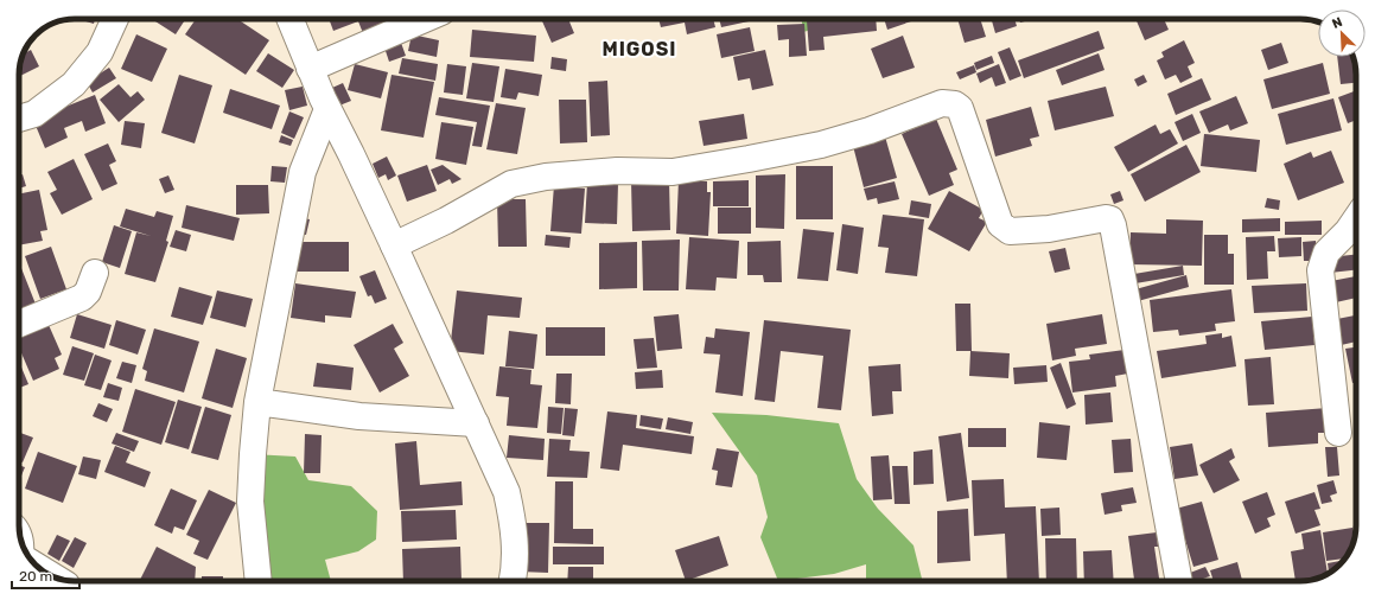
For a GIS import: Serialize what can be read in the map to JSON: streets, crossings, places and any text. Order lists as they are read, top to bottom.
{
  "districts": ["MIGOSI"],
  "scale_bar": "20 m",
  "north": "top left"
}
